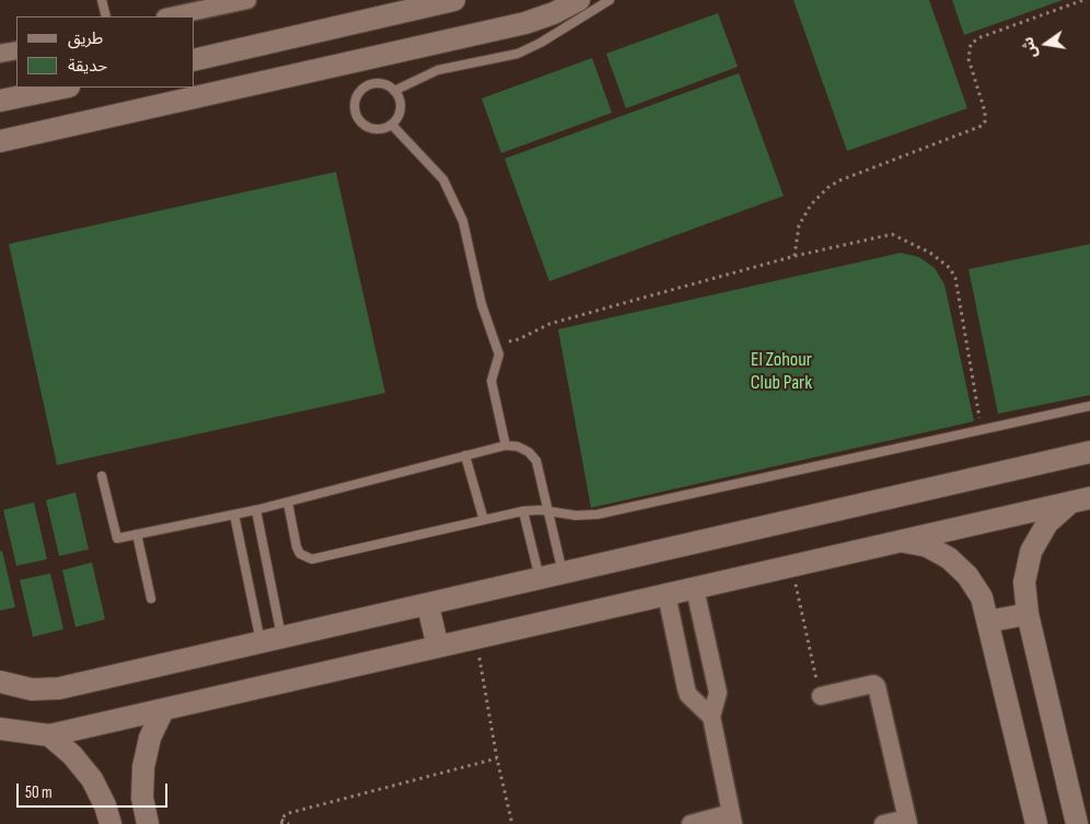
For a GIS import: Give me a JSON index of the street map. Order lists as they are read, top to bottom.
{
  "parks": ["El Zohour Club Park"],
  "legend": ["طريق", "حديقة"],
  "scale_bar": "50 m",
  "north": "left"
}
